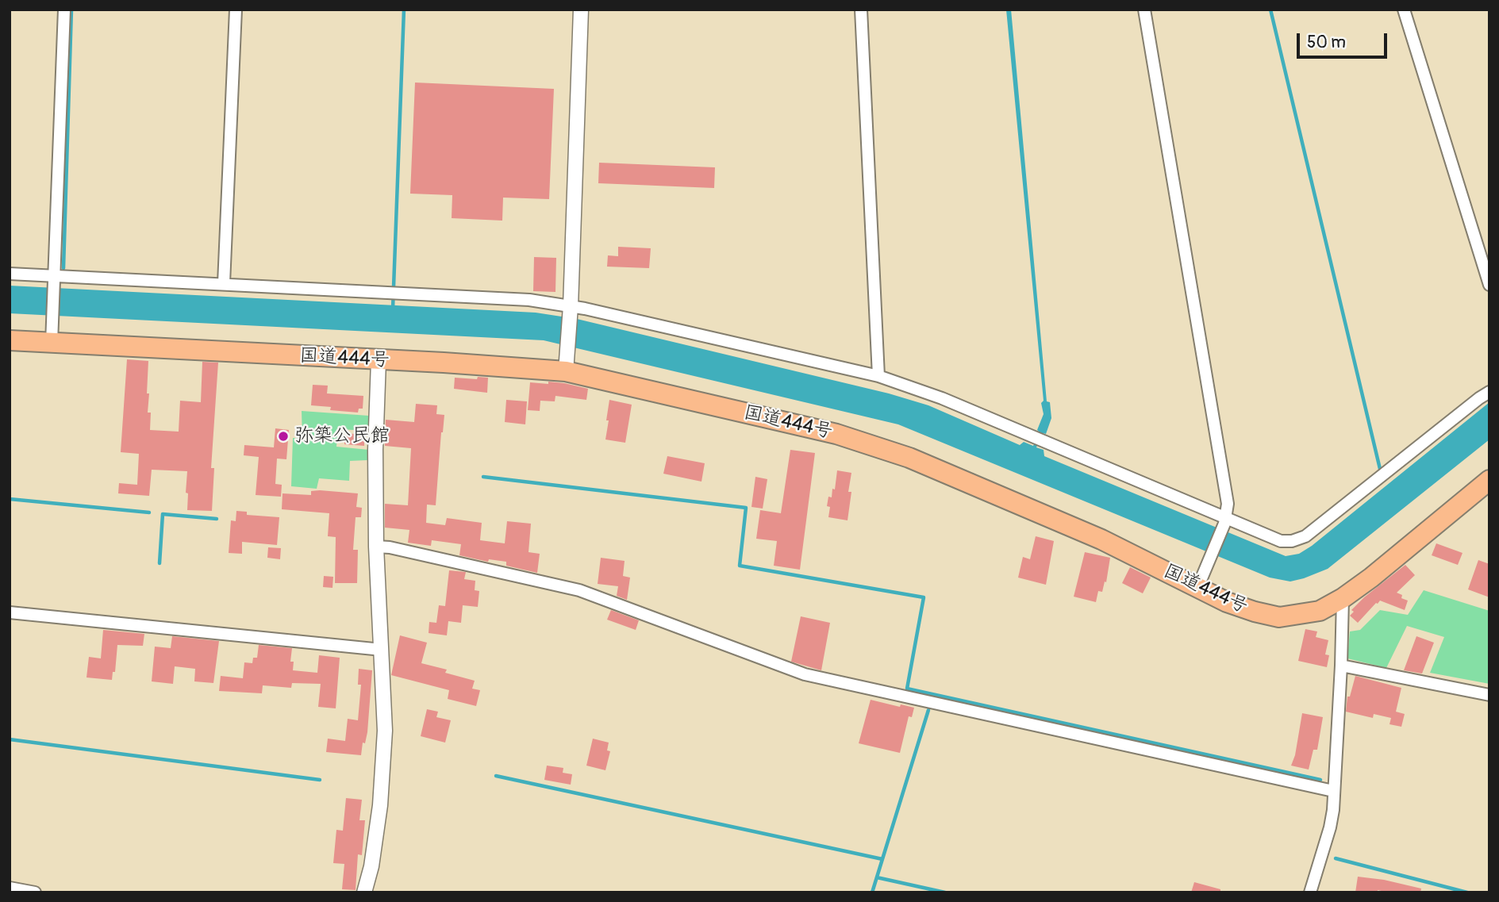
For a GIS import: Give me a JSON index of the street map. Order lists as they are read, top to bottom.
{
  "streets": {
    "highway": ["国道444号"]
  },
  "places": ["弥築公民館"],
  "scale_bar": "50 m"
}
